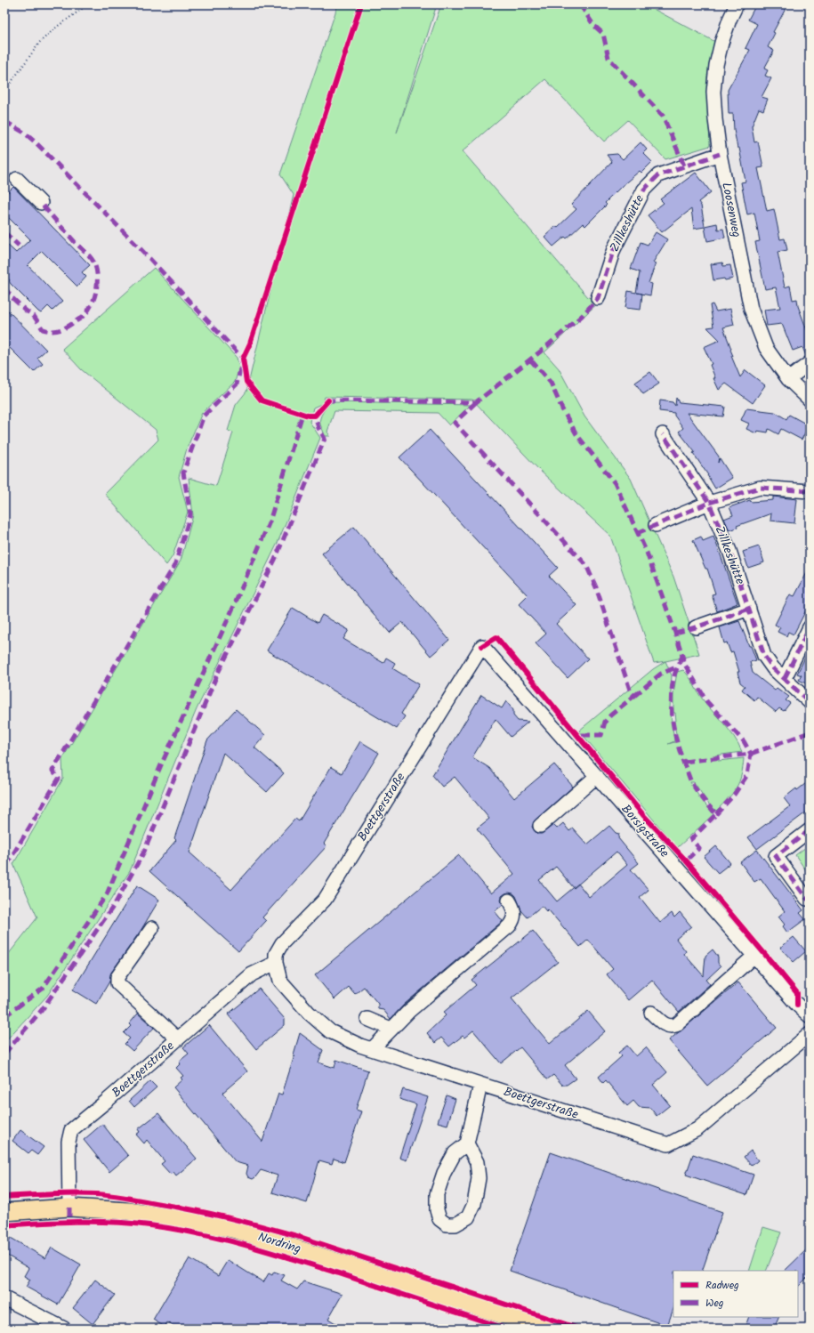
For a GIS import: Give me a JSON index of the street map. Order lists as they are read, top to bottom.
{
  "streets": {
    "main road": ["Nordring"],
    "street": [
      "Loosenweg",
      "Zillkeshütte",
      "Boettgerstraße",
      "Borsigstraße"
    ]
  },
  "crossings": [
    ["Loosenweg", "Zillkeshütte"],
    ["Boettgerstraße", "Borsigstraße"],
    ["Boettgerstraße", "Nordring"]
  ],
  "legend": ["Radweg", "Weg"]
}
